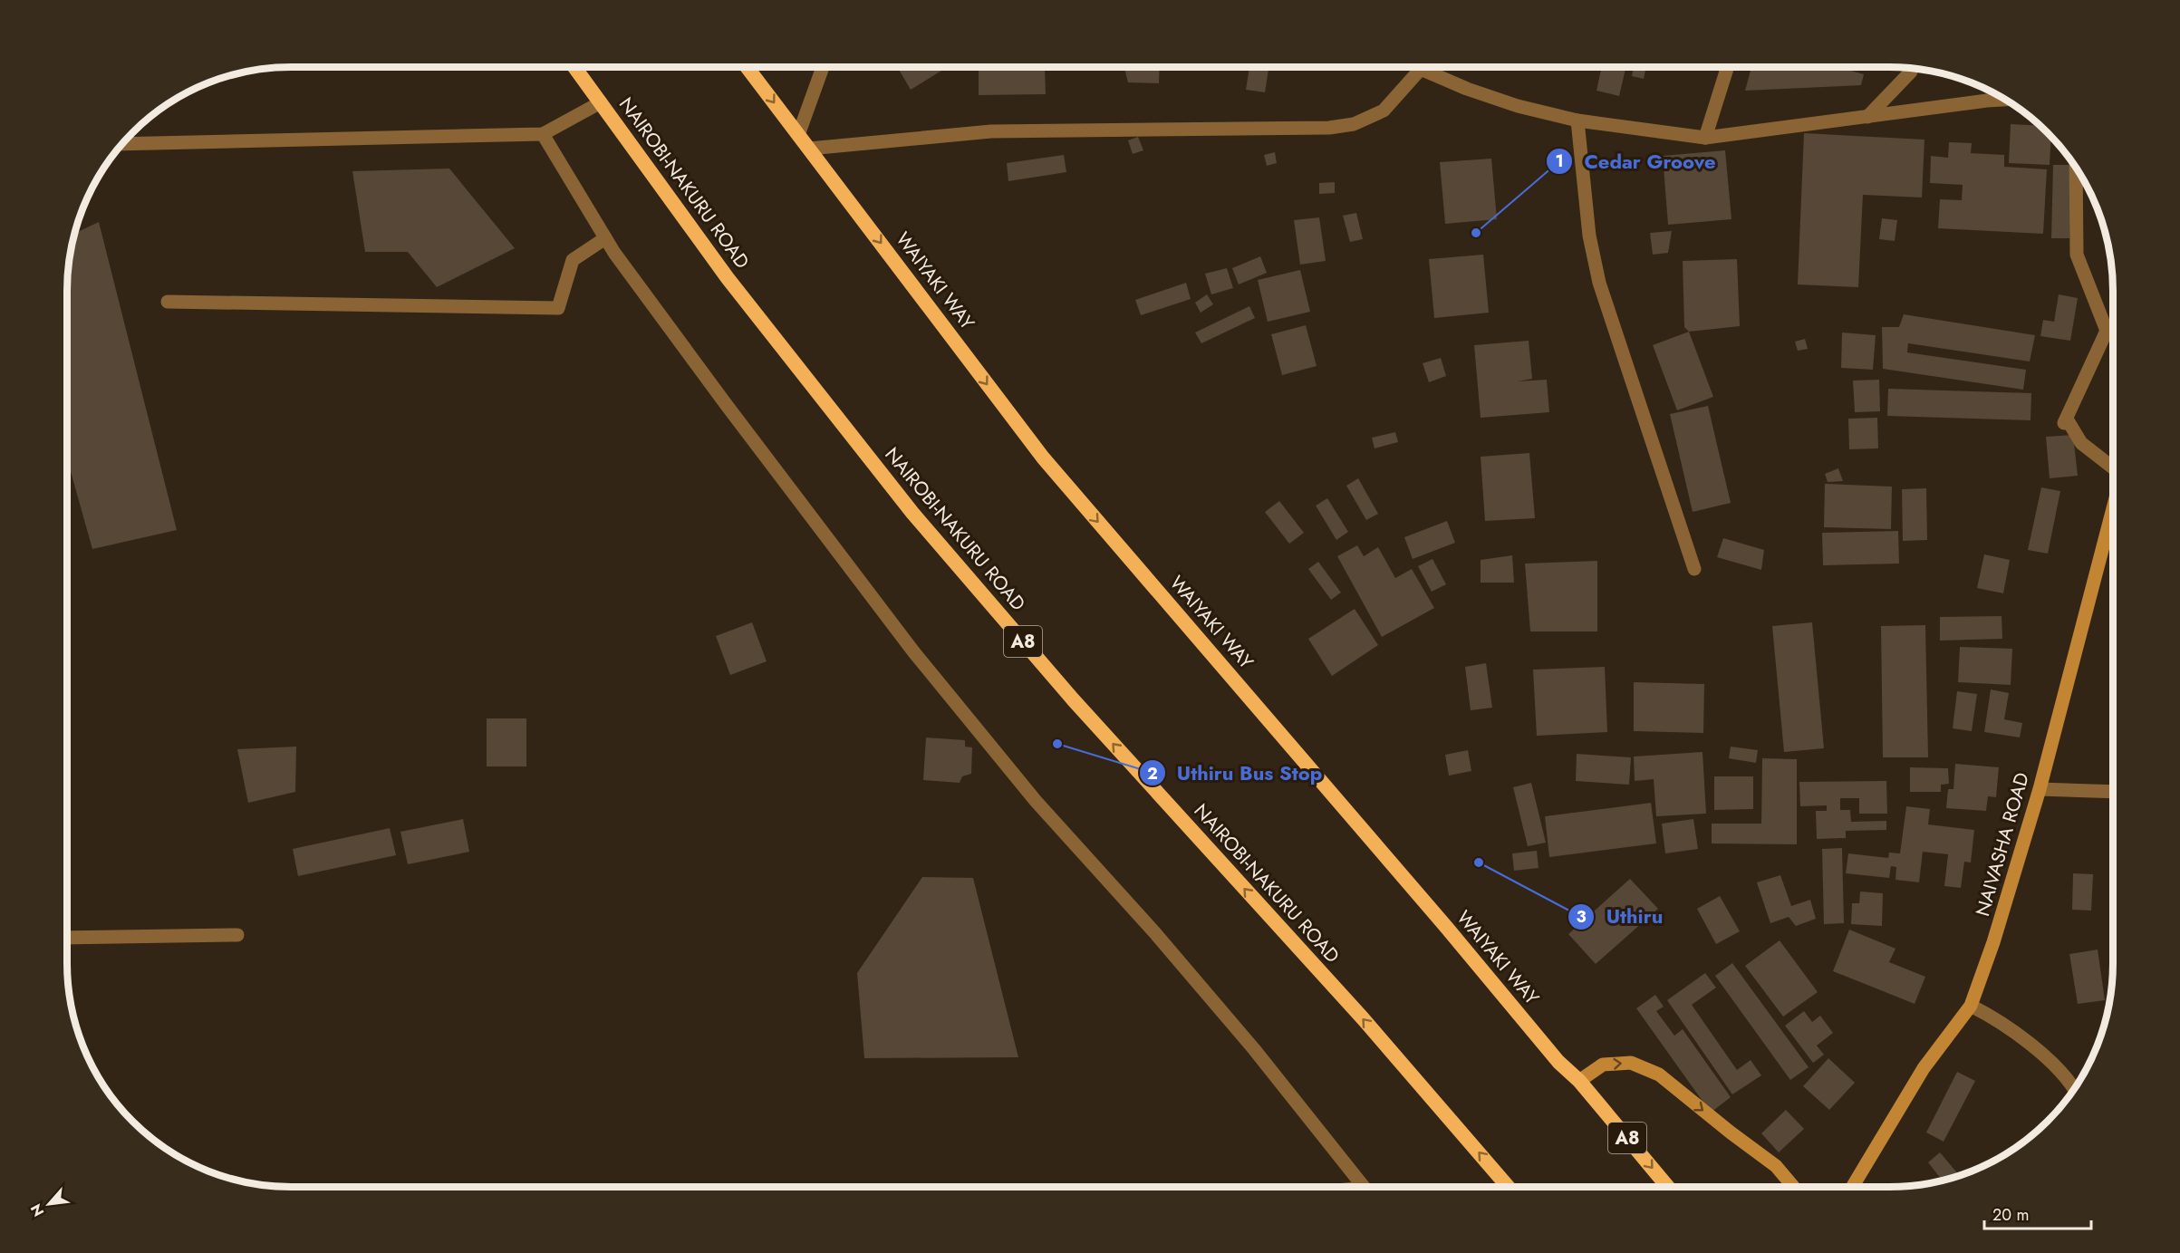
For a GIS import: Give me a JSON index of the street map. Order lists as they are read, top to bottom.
{
  "streets": {
    "highway": ["NAIROBI-NAKURU ROAD", "WAIYAKI WAY", "A8"],
    "main road": ["NAIVASHA ROAD"]
  },
  "one_way": ["NAIROBI-NAKURU ROAD", "WAIYAKI WAY"],
  "places": ["Cedar Groove", "Uthiru Bus Stop", "Uthiru"],
  "scale_bar": "20 m",
  "north": "bottom left"
}
